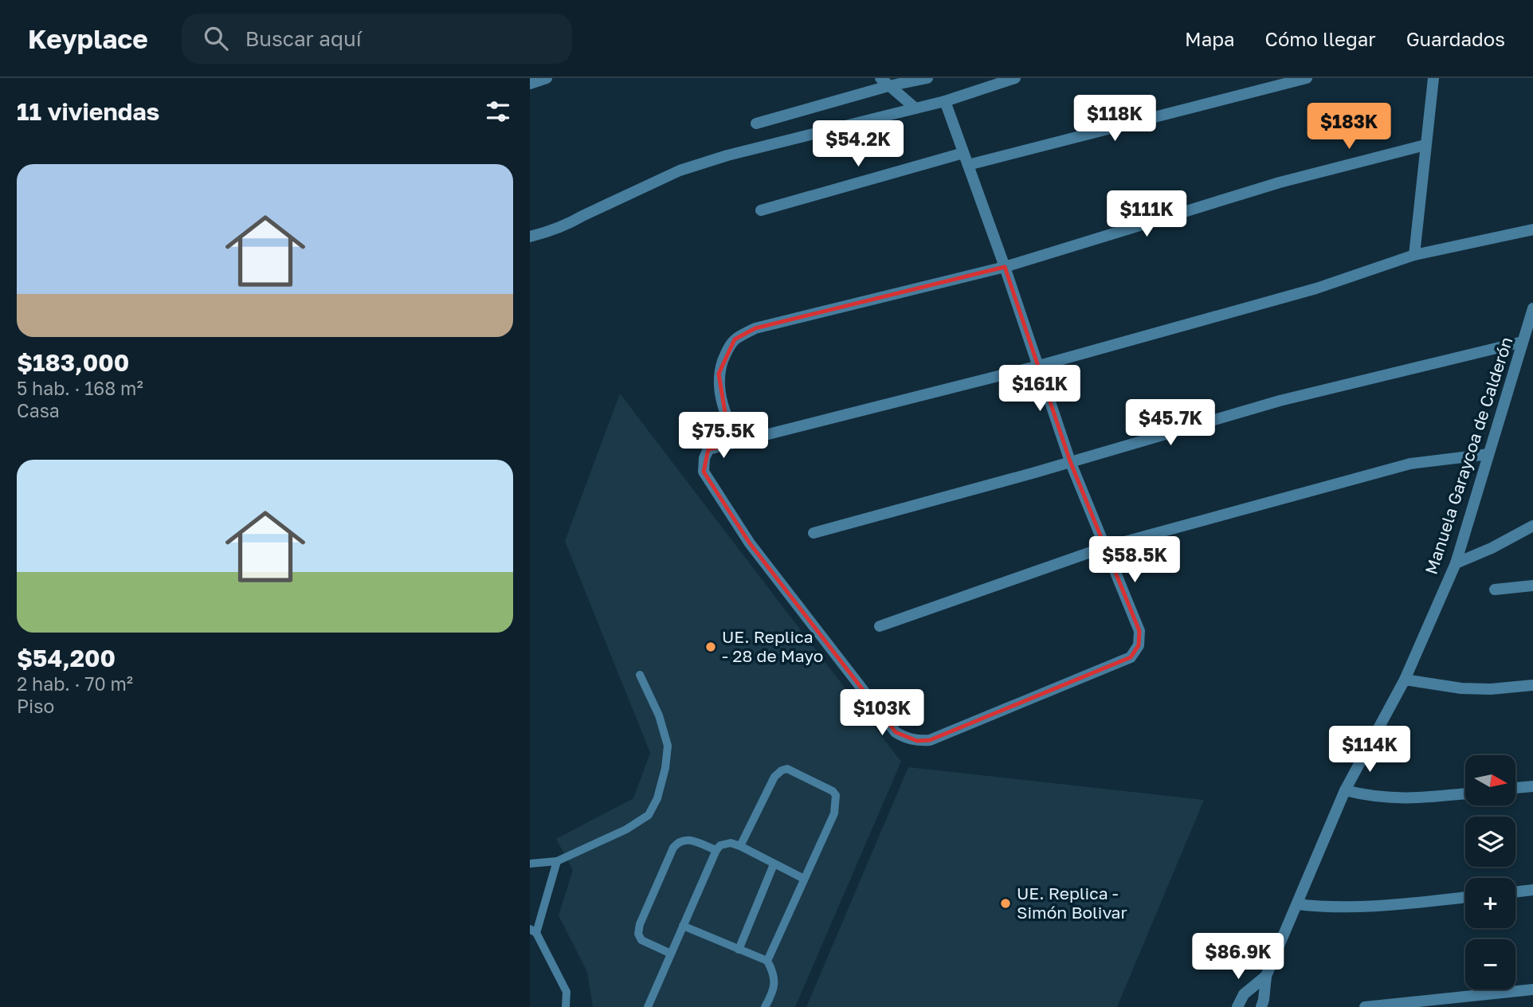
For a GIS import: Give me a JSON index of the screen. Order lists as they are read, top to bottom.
{
  "streets": {
    "street": ["Manuela Garaycoa de Calderón"]
  },
  "places": ["UE. Replica - 28 de Mayo", "UE. Replica - Simón Bolivar"],
  "north": "right",
  "page": {
    "header": "Keyplace",
    "search": "Buscar aquí",
    "nav": ["Mapa", "Cómo llegar", "Guardados"],
    "heading": "11 viviendas",
    "price": [
      "$118K",
      "$183K",
      "$54.2K",
      "$111K",
      "$161K",
      "$45.7K",
      "$75.5K",
      "$58.5K",
      "$103K",
      "$114K",
      "$86.9K"
    ],
    "list": [
      {
        "name": "$183,000",
        "note": "5 hab. · 168 m² · Casa"
      },
      {
        "name": "$54,200",
        "note": "2 hab. · 70 m² · Piso"
      }
    ],
    "map_buttons": ["+", "−"]
  }
}
